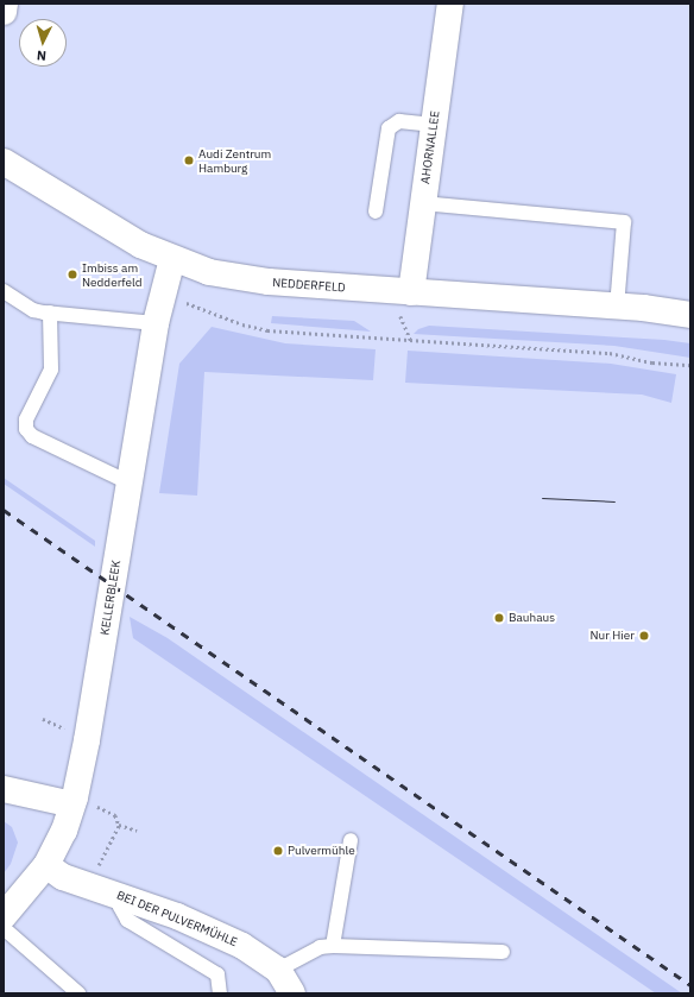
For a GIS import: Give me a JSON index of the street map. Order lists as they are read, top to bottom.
{
  "streets": {
    "street": [
      "AHORNALLEE",
      "NEDDERFELD",
      "KELLERBLEEK",
      "BEI DER PULVERMÜHLE"
    ]
  },
  "crossings": [
    ["AHORNALLEE", "NEDDERFELD"],
    ["NEDDERFELD", "KELLERBLEEK"],
    ["KELLERBLEEK", "BEI DER PULVERMÜHLE"]
  ],
  "places": [
    "Audi Zentrum Hamburg",
    "Imbiss am Nedderfeld",
    "Bauhaus",
    "Nur Hier",
    "Pulvermühle"
  ],
  "north": "bottom"
}
